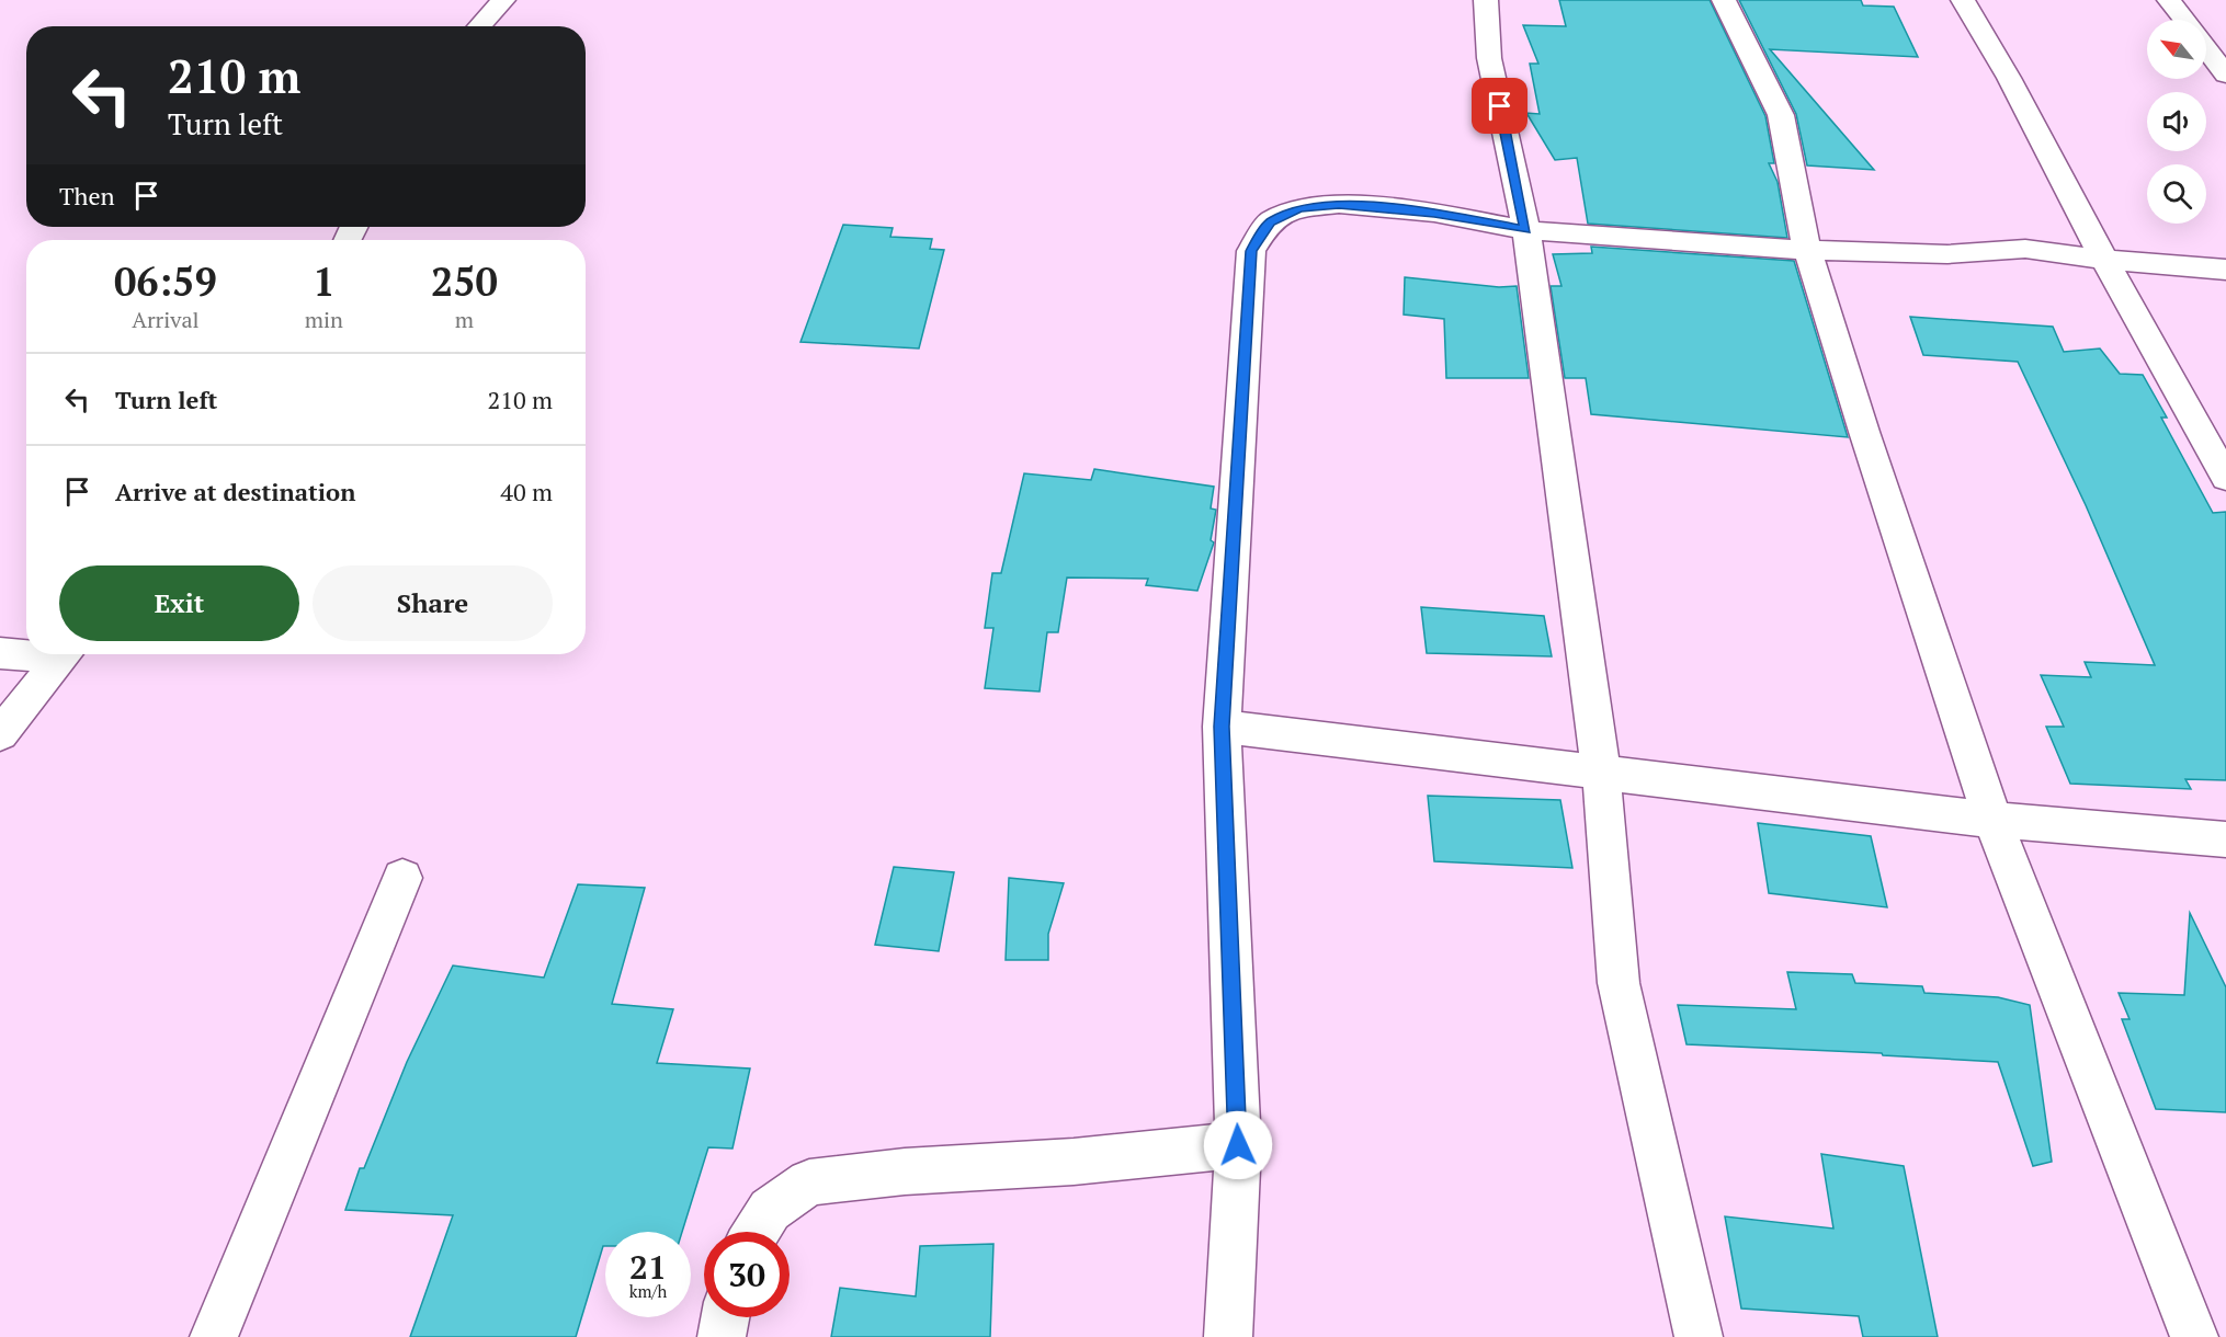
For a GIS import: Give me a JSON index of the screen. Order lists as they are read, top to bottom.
{
  "north": "top left",
  "page": {
    "turn": ["210 m", "Turn left"],
    "then": "Then",
    "eta": [
      "06:59",
      "Arrival",
      "1",
      "min",
      "250",
      "m"
    ],
    "list": [
      {
        "name": "Turn left",
        "value": "210 m"
      },
      {
        "name": "Arrive at destination",
        "value": "40 m"
      }
    ],
    "buttons": ["Exit", "Share"],
    "speed": "21 km/h",
    "limit": "30"
  }
}
